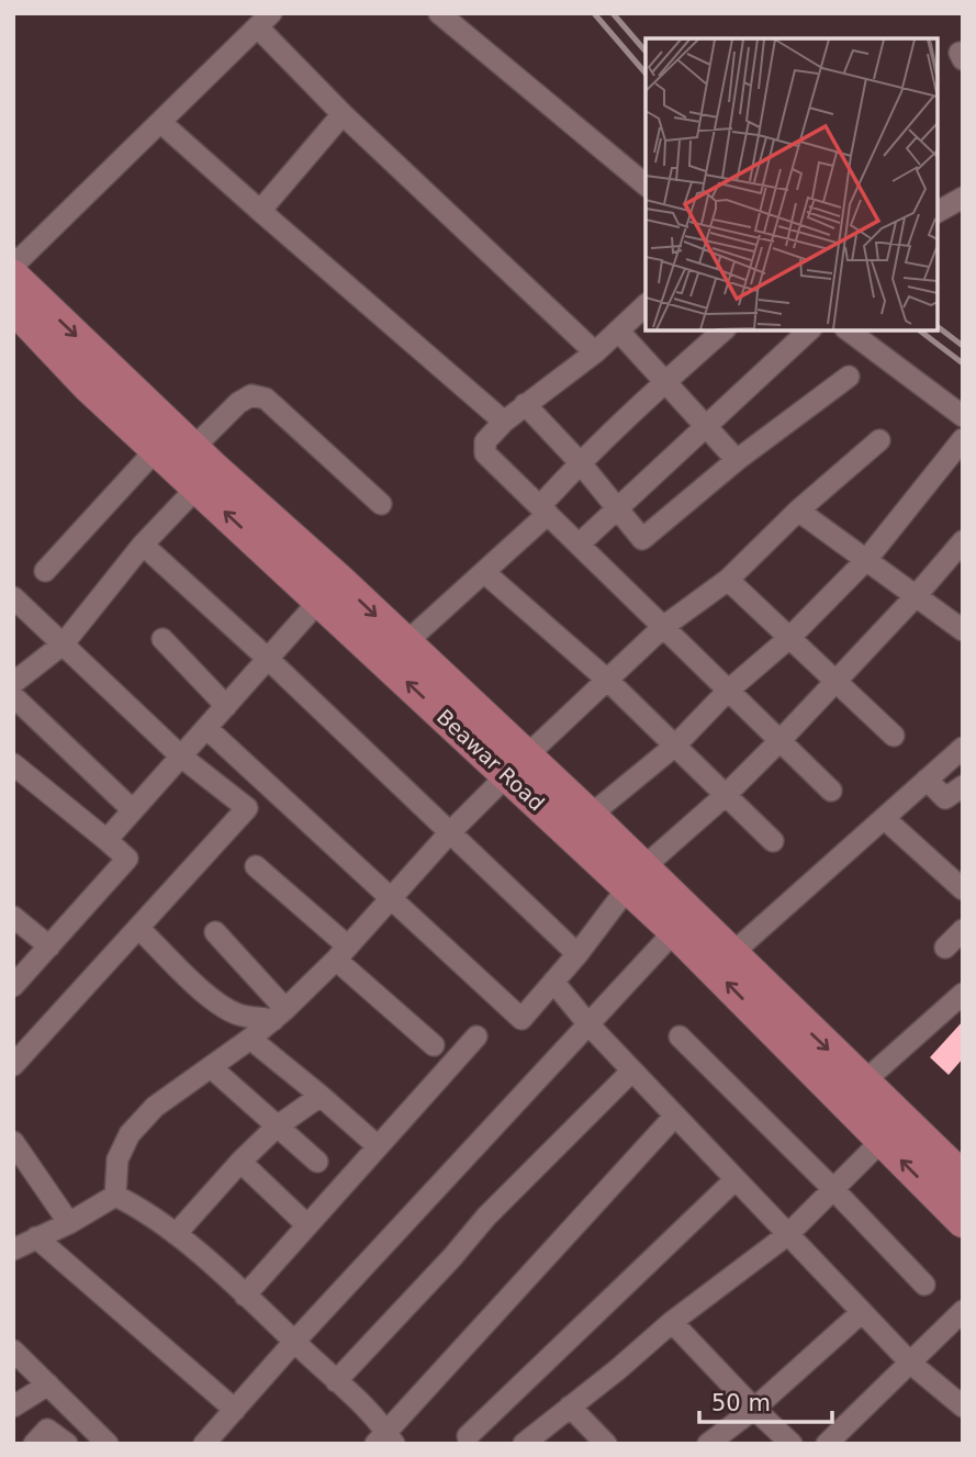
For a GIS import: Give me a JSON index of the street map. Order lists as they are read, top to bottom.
{
  "streets": {
    "main road": ["Beawar Road"]
  },
  "scale_bar": "50 m"
}
